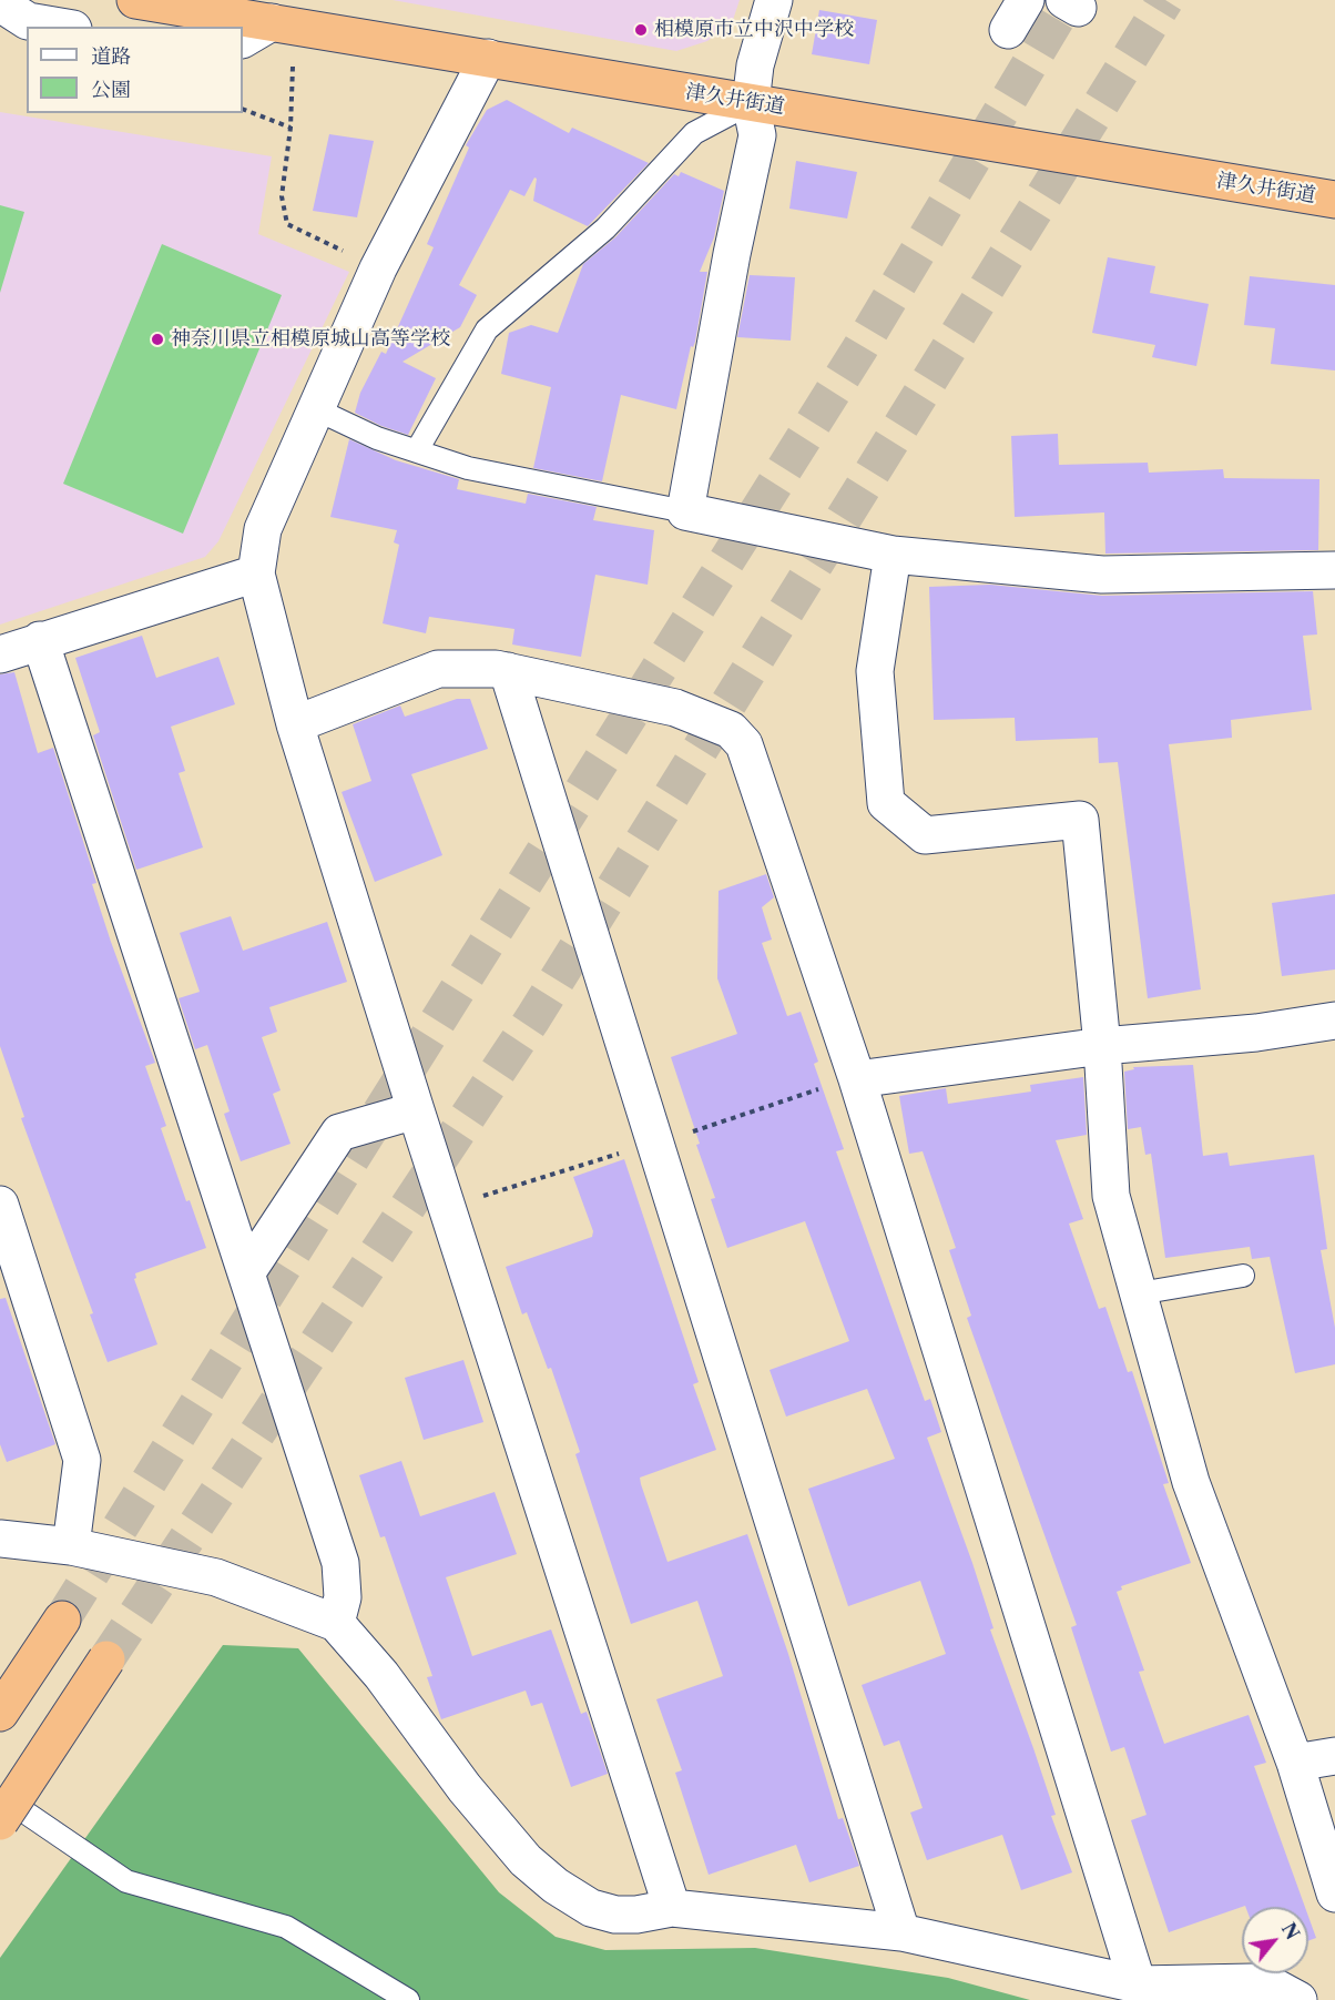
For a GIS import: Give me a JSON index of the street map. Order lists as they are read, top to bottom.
{
  "streets": {
    "highway": ["津久井街道"]
  },
  "places": ["相模原市立中沢中学校", "神奈川県立相模原城山高等学校"],
  "legend": ["道路", "公園"],
  "north": "top right"
}
